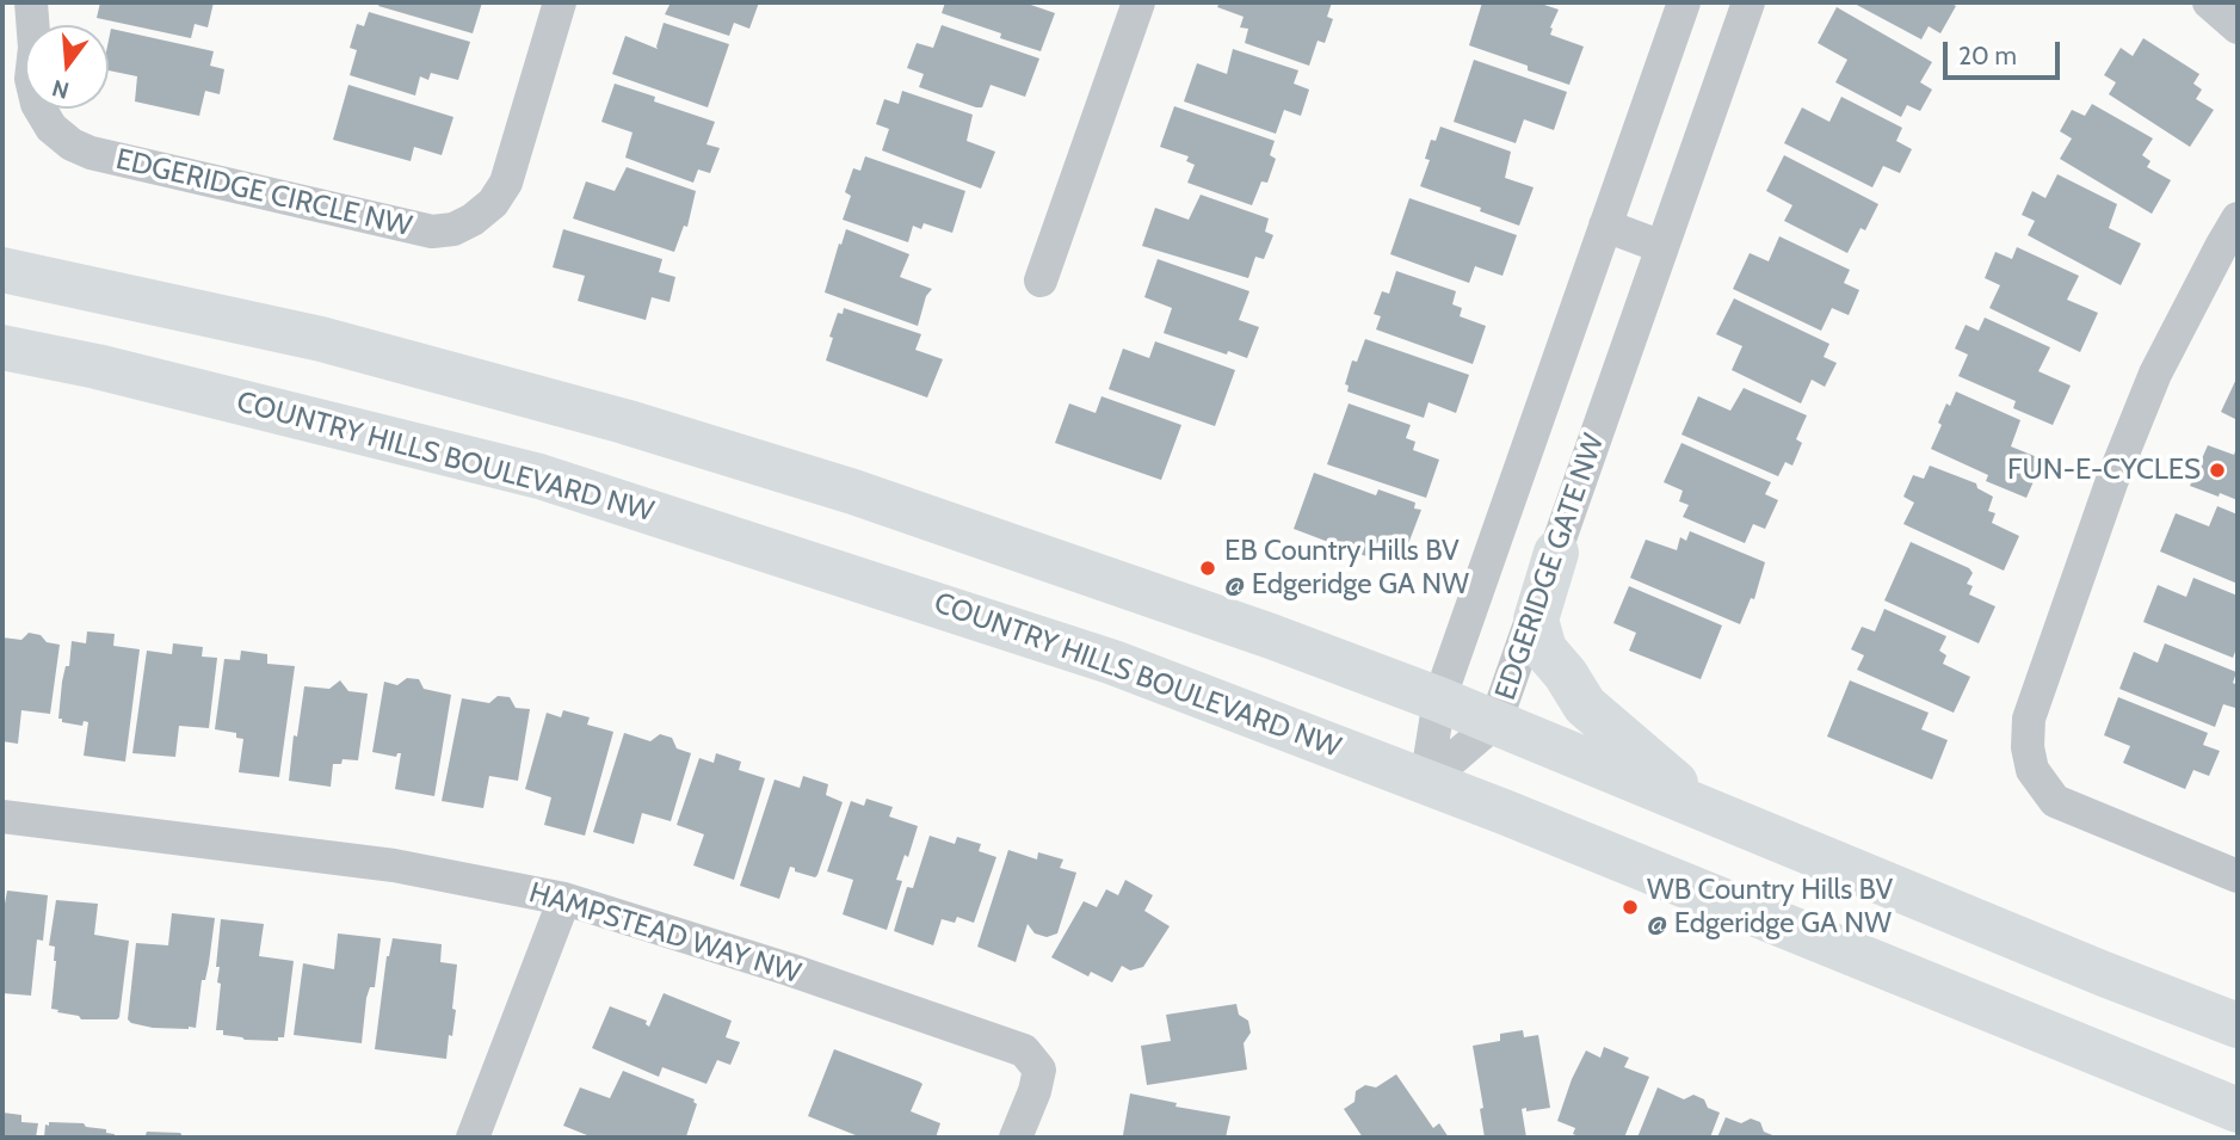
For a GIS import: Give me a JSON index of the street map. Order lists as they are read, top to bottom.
{
  "streets": {
    "main road": ["COUNTRY HILLS BOULEVARD NW"],
    "street": ["EDGERIDGE CIRCLE NW", "EDGERIDGE GATE NW", "HAMPSTEAD WAY NW"]
  },
  "crossings": [
    ["COUNTRY HILLS BOULEVARD NW", "EDGERIDGE GATE NW"]
  ],
  "places": ["FUN-E-CYCLES", "EB Country Hills BV @ Edgeridge GA NW", "WB Country Hills BV @ Edgeridge GA NW"],
  "scale_bar": "20 m",
  "north": "bottom"
}
